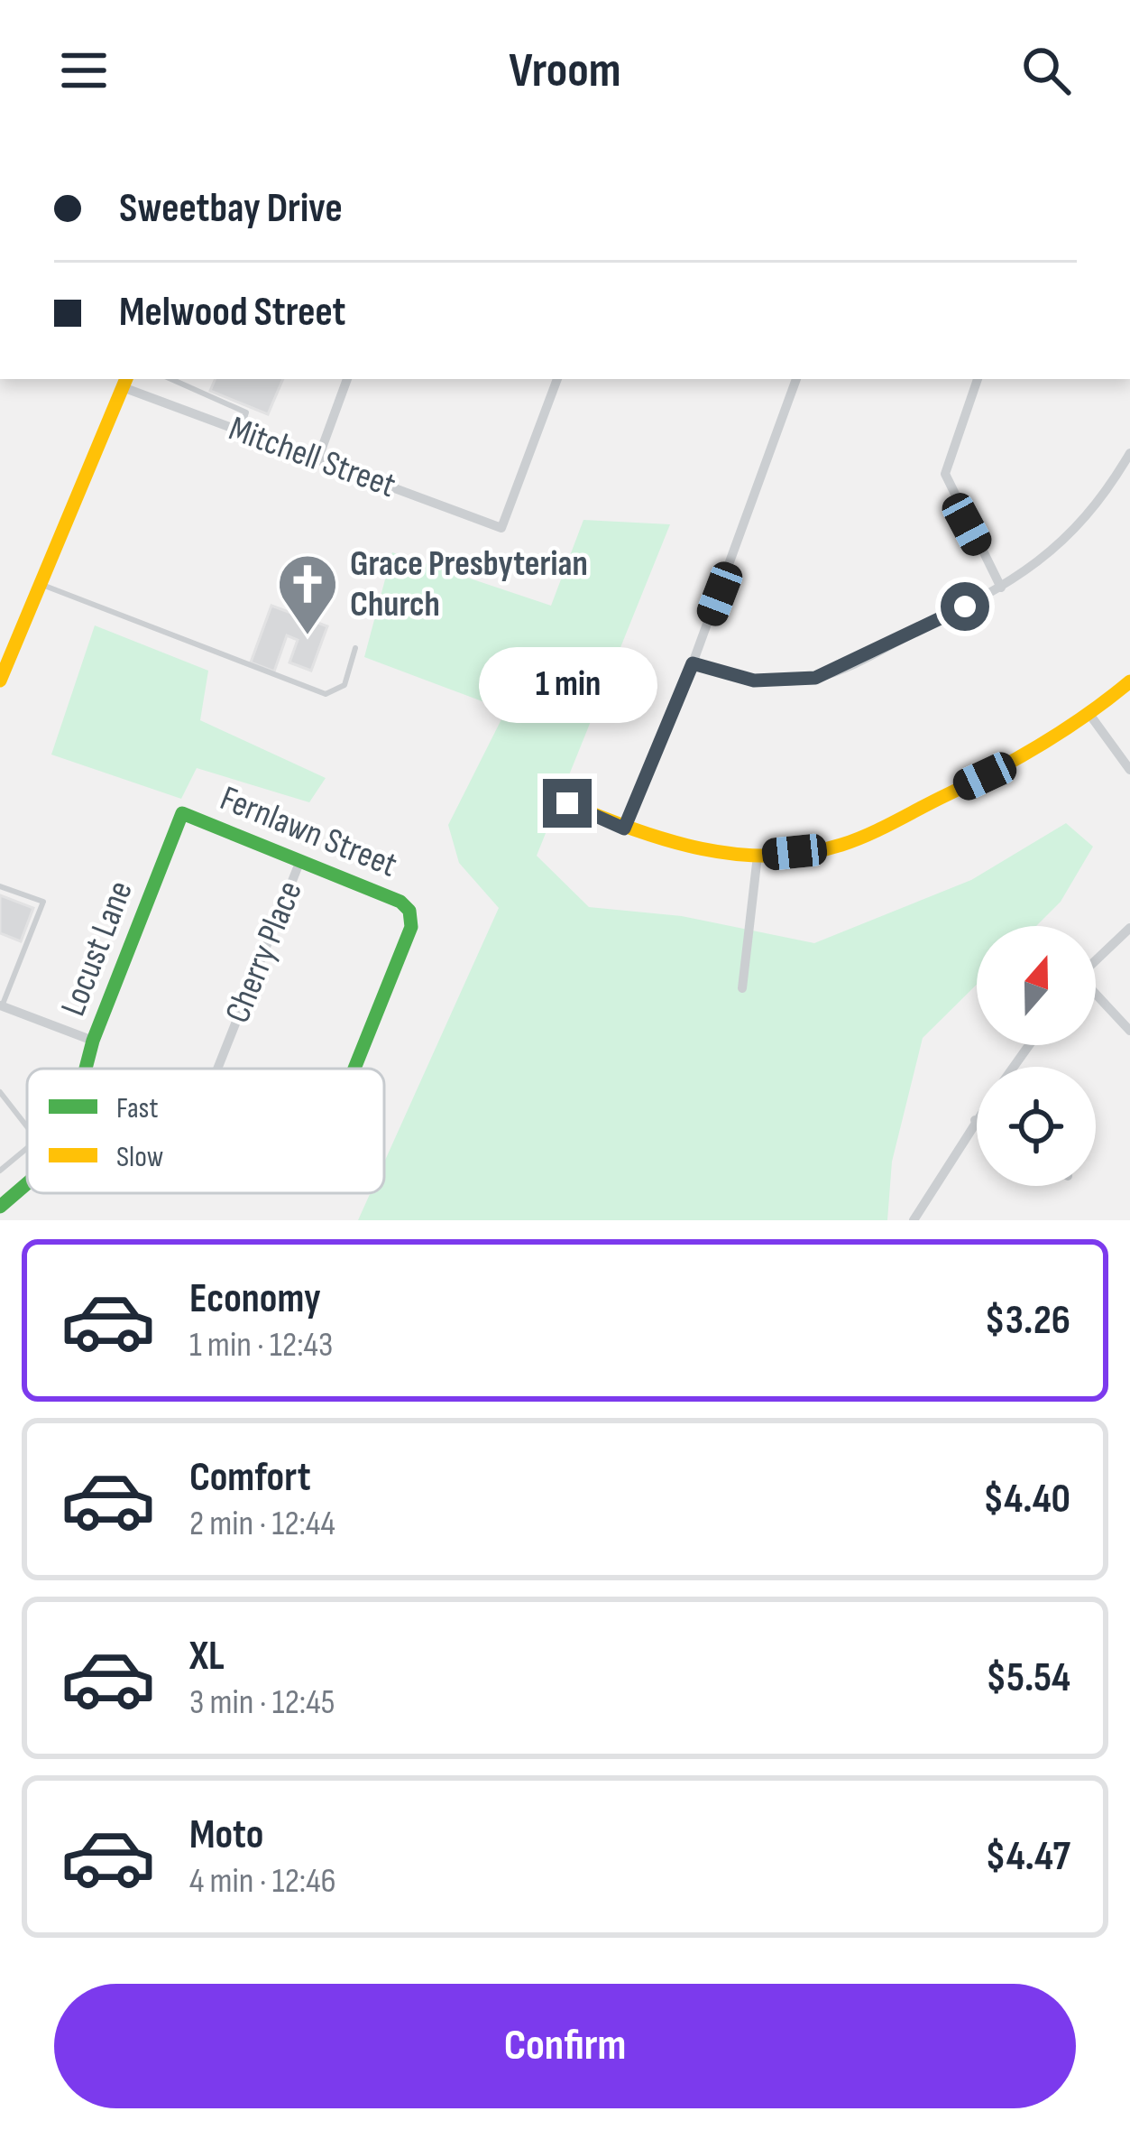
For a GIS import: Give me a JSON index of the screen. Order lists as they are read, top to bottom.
{
  "streets": {
    "street": [
      "Mitchell Street",
      "Fernlawn Street",
      "Locust Lane",
      "Cherry Place"
    ]
  },
  "crossings": [
    ["Fernlawn Street", "Locust Lane"],
    ["Fernlawn Street", "Cherry Place"]
  ],
  "places": {
    "church": ["Grace Presbyterian Church"]
  },
  "legend": ["Fast", "Slow"],
  "north": "top",
  "page": {
    "header": "Vroom",
    "banner": ["Sweetbay Drive", "Melwood Street"],
    "bubble": "1 min",
    "list": [
      {
        "name": "Economy",
        "note": "1 min · 12:43",
        "value": "$3.26"
      },
      {
        "name": "Comfort",
        "note": "2 min · 12:44",
        "value": "$4.40"
      },
      {
        "name": "XL",
        "note": "3 min · 12:45",
        "value": "$5.54"
      },
      {
        "name": "Moto",
        "note": "4 min · 12:46",
        "value": "$4.47"
      }
    ],
    "buttons": "Confirm"
  }
}
